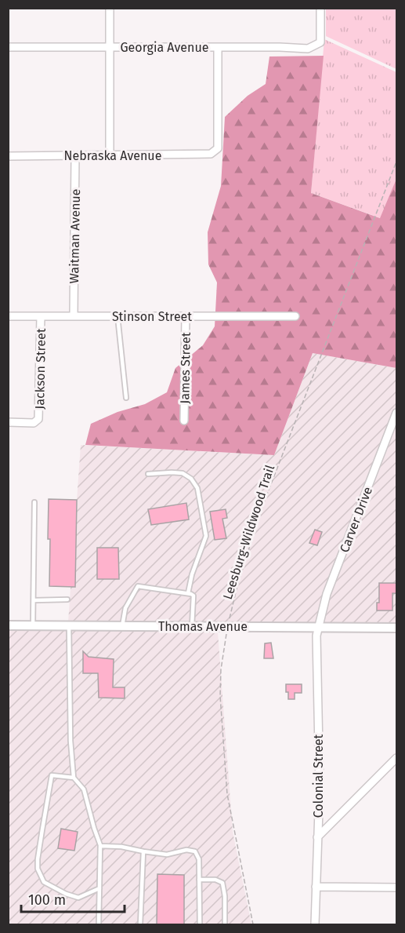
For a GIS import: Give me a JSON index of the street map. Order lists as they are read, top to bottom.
{
  "streets": {
    "street": [
      "Georgia Avenue",
      "Nebraska Avenue",
      "Waitman Avenue",
      "Stinson Street",
      "James Street",
      "Jackson Street",
      "Carver Drive",
      "Thomas Avenue",
      "Colonial Street"
    ],
    "path": ["Leesburg-Wildwood Trail"]
  },
  "crossings": [
    ["Georgia Avenue", "Nebraska Avenue"],
    ["Nebraska Avenue", "Waitman Avenue"],
    ["Waitman Avenue", "Stinson Street"],
    ["Stinson Street", "James Street"],
    ["Stinson Street", "Jackson Street"],
    ["Carver Drive", "Thomas Avenue"],
    ["Carver Drive", "Colonial Street"],
    ["Leesburg-Wildwood Trail", "Thomas Avenue"],
    ["Thomas Avenue", "Colonial Street"]
  ],
  "scale_bar": "100 m"
}
